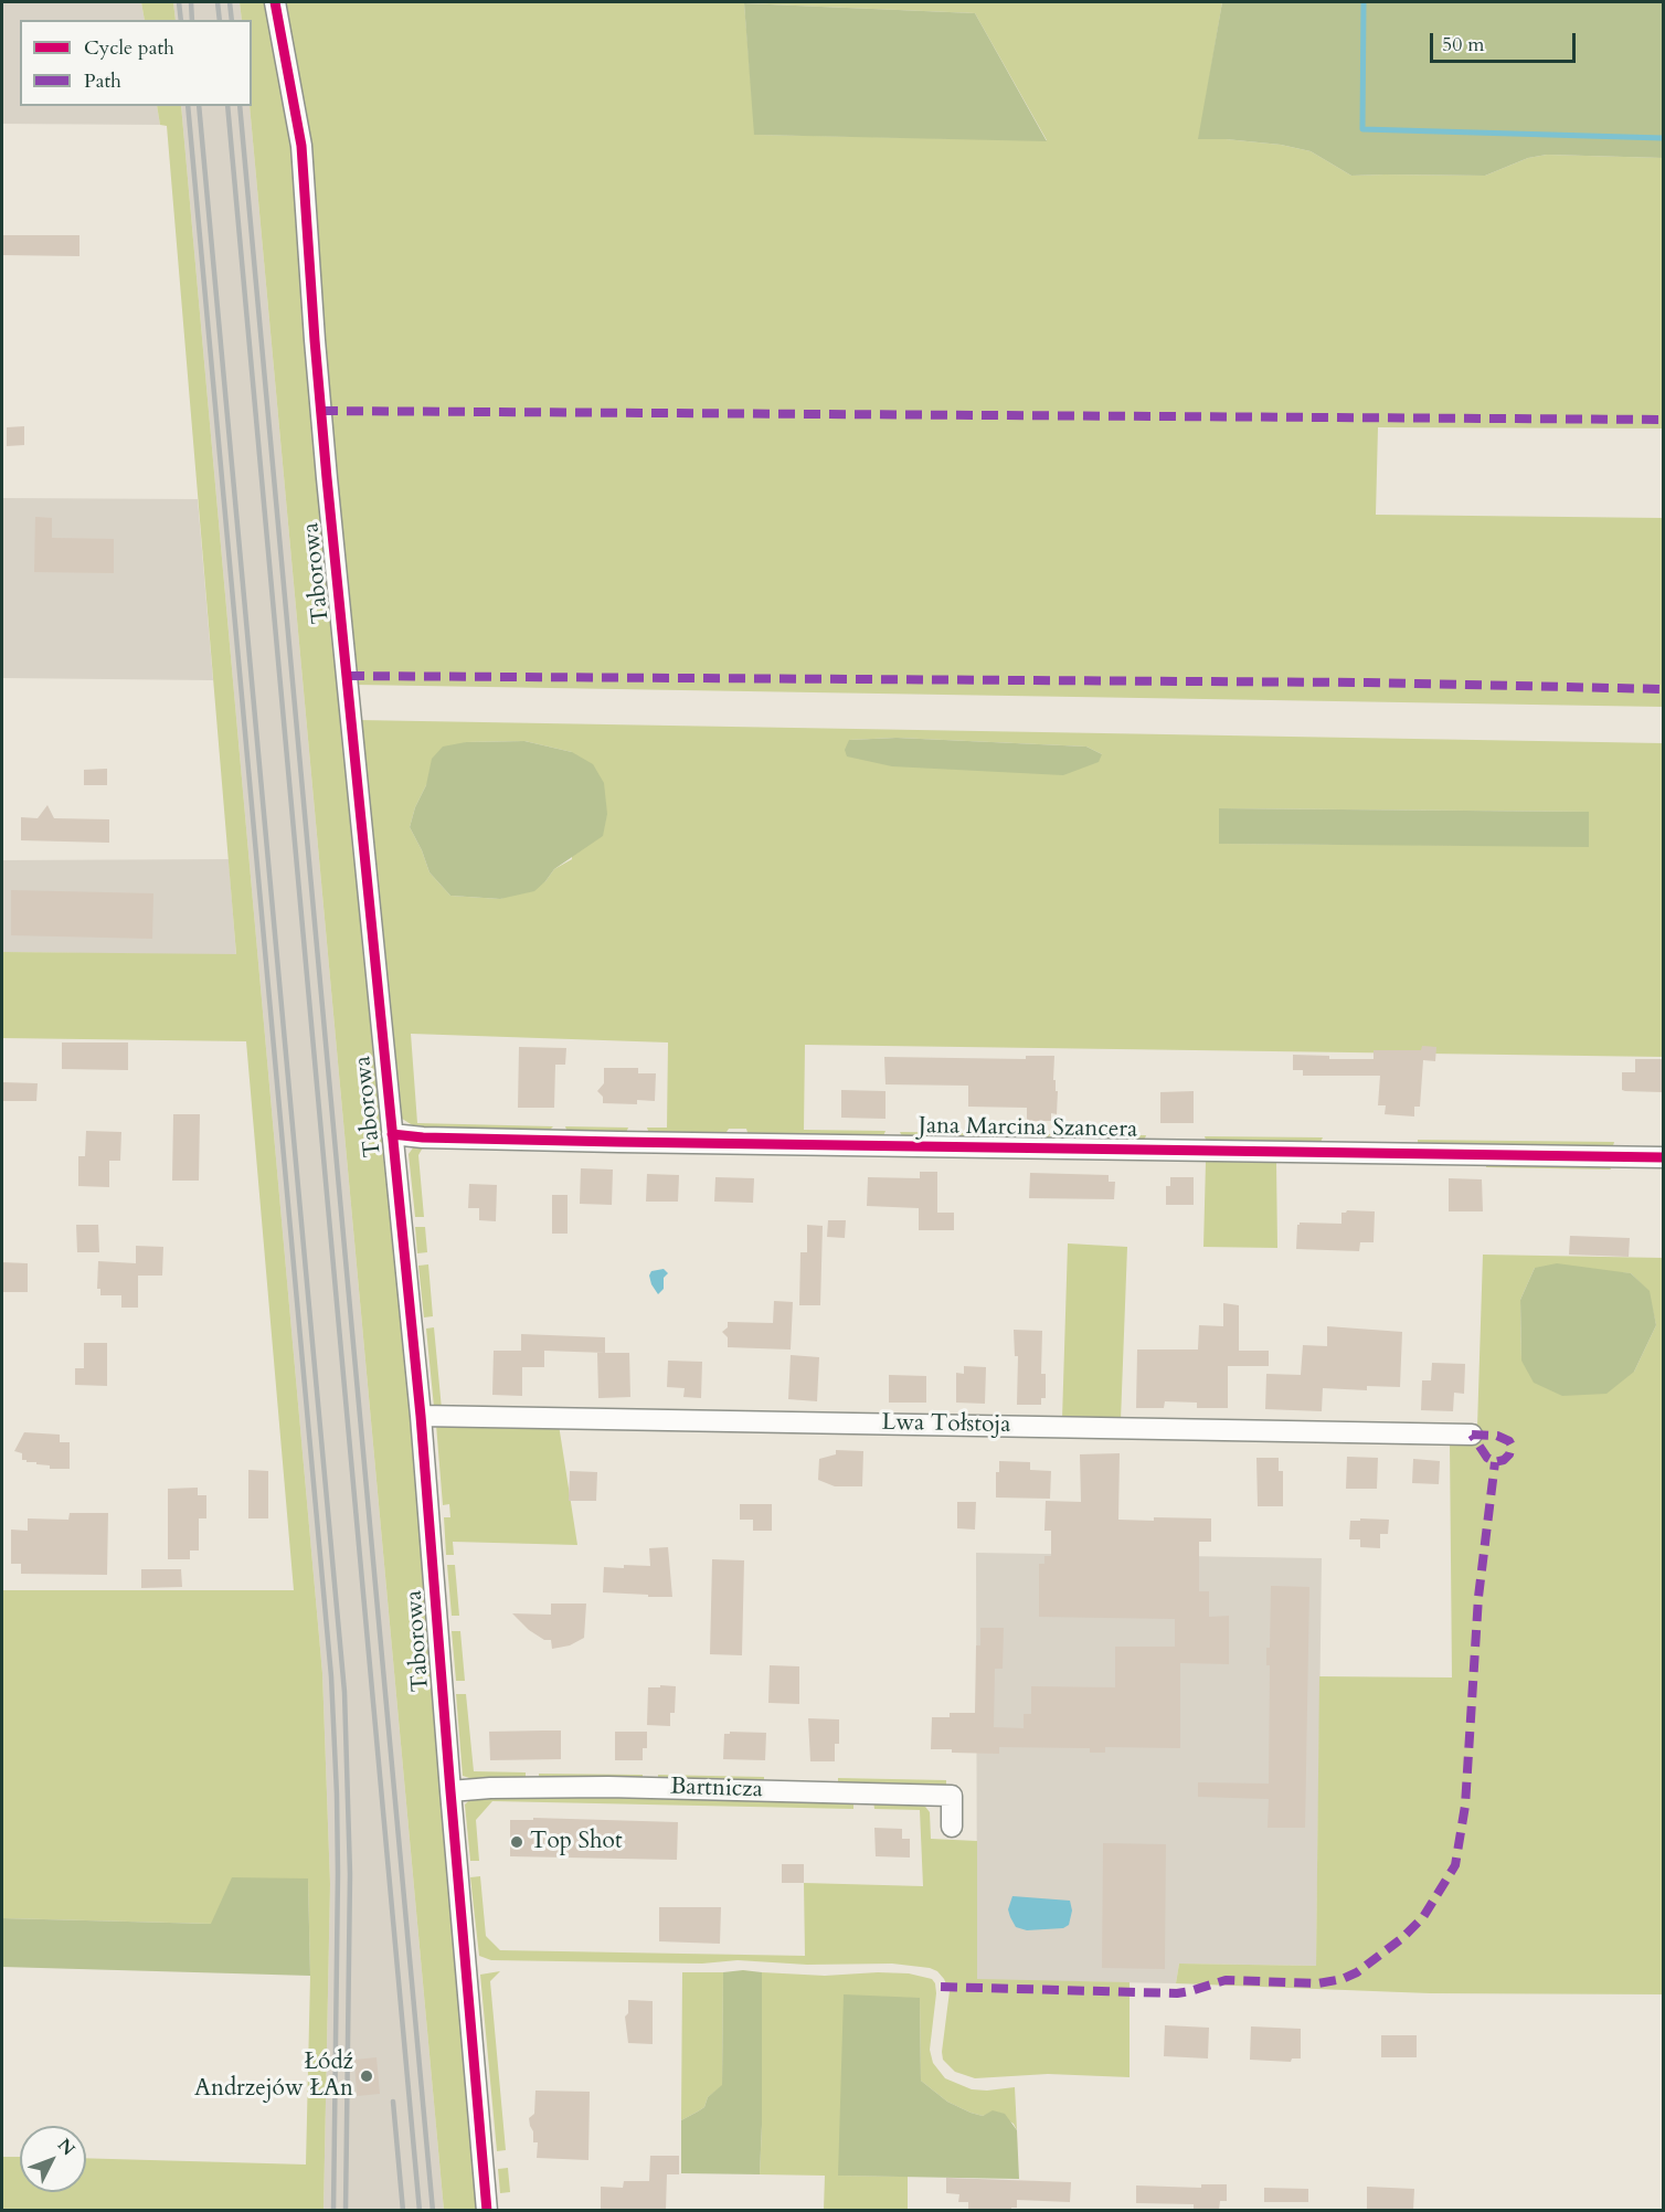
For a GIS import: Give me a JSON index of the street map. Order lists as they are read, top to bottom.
{
  "streets": {
    "street": [
      "Taborowa",
      "Jana Marcina Szancera",
      "Lwa Tołstoja",
      "Bartnicza"
    ]
  },
  "crossings": [
    ["Taborowa", "Jana Marcina Szancera"],
    ["Taborowa", "Lwa Tołstoja"],
    ["Taborowa", "Bartnicza"]
  ],
  "places": ["Top Shot", "Łódź Andrzejów ŁAn"],
  "legend": ["Cycle path", "Path"],
  "scale_bar": "50 m",
  "north": "top right"
}
